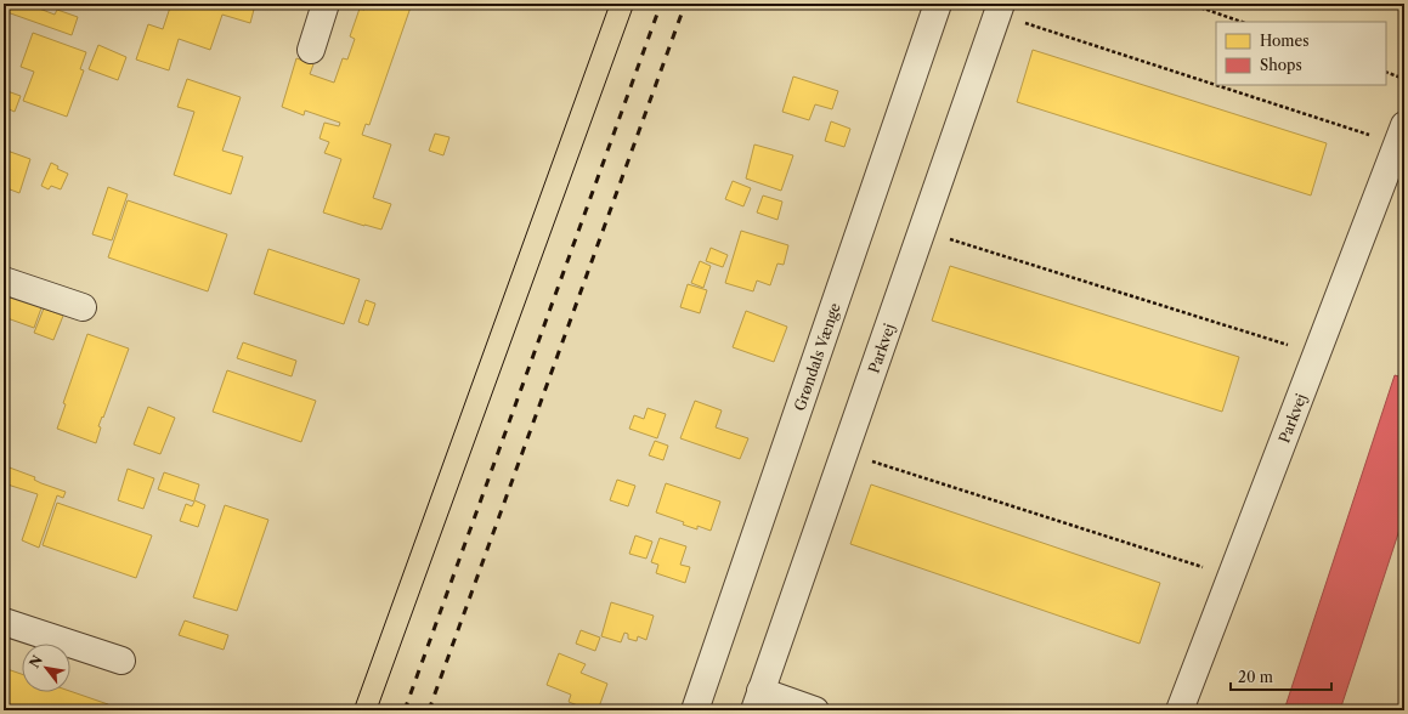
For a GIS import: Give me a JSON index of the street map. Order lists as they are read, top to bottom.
{
  "streets": {
    "street": ["Parkvej", "Grøndals Vænge"]
  },
  "legend": ["Homes", "Shops"],
  "scale_bar": "20 m",
  "north": "top left"
}
